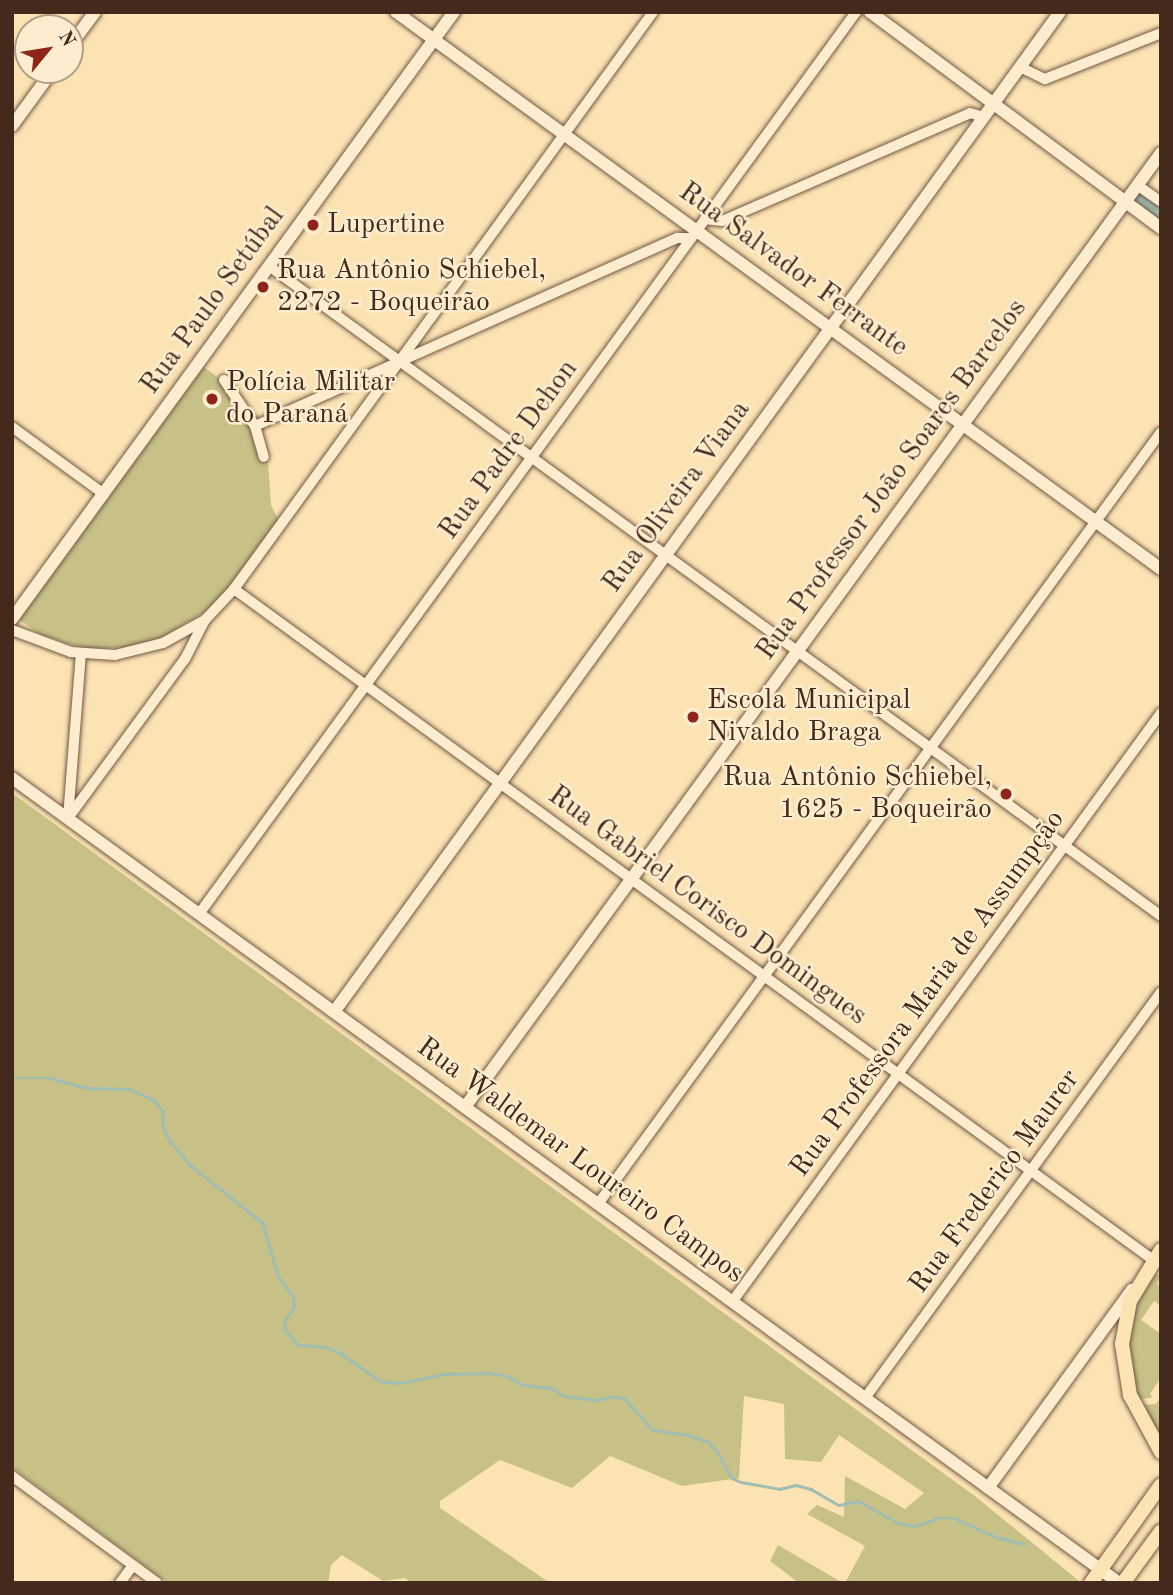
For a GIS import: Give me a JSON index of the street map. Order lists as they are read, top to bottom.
{
  "streets": {
    "main road": [
      "Rua Salvador Ferrante",
      "Rua Paulo Setúbal",
      "Rua Professor João Soares Barcelos",
      "Rua Oliveira Viana",
      "Rua Waldemar Loureiro Campos"
    ],
    "street": [
      "Rua Padre Dehon",
      "Rua Gabriel Corisco Domingues",
      "Rua Professora Maria de Assumpção",
      "Rua Frederico Maurer"
    ]
  },
  "crossings": [
    ["Rua Salvador Ferrante", "Rua Paulo Setúbal"],
    ["Rua Salvador Ferrante", "Rua Padre Dehon"],
    ["Rua Salvador Ferrante", "Rua Professor João Soares Barcelos"],
    ["Rua Salvador Ferrante", "Rua Oliveira Viana"],
    ["Rua Padre Dehon", "Rua Gabriel Corisco Domingues"],
    ["Rua Padre Dehon", "Rua Waldemar Loureiro Campos"],
    ["Rua Professor João Soares Barcelos", "Rua Gabriel Corisco Domingues"],
    ["Rua Professor João Soares Barcelos", "Rua Waldemar Loureiro Campos"],
    ["Rua Oliveira Viana", "Rua Gabriel Corisco Domingues"],
    ["Rua Oliveira Viana", "Rua Waldemar Loureiro Campos"],
    ["Rua Gabriel Corisco Domingues", "Rua Professora Maria de Assumpção"],
    ["Rua Gabriel Corisco Domingues", "Rua Frederico Maurer"],
    ["Rua Professora Maria de Assumpção", "Rua Waldemar Loureiro Campos"],
    ["Rua Waldemar Loureiro Campos", "Rua Frederico Maurer"]
  ],
  "places": [
    "Lupertine",
    "Rua Antônio Schiebel, 2272 - Boqueirão",
    "Polícia Militar do Paraná",
    "Escola Municipal Nivaldo Braga",
    "Rua Antônio Schiebel, 1625 - Boqueirão"
  ],
  "north": "top right"
}
